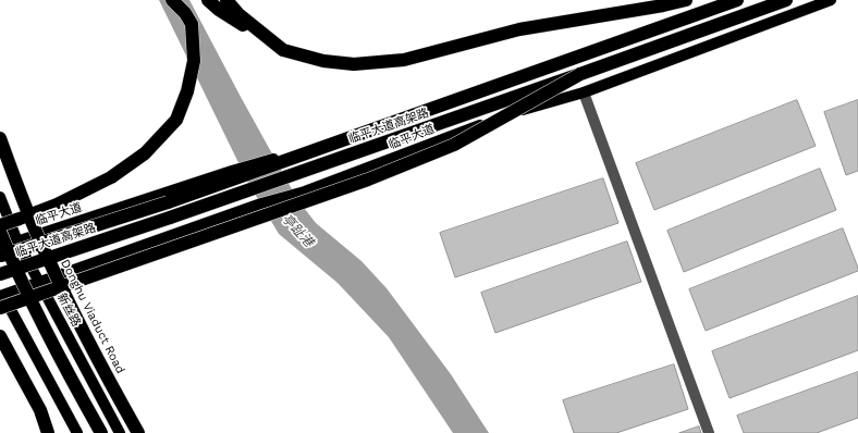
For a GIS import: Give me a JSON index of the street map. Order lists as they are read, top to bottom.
{
  "streets": {
    "highway": ["临平大道高架路", "Donghu Viaduct Road"],
    "main road": ["临平大道", "新丝路"]
  },
  "crossings": [
    ["临平大道", "新丝路"]
  ],
  "water": ["亭趾港"]
}
